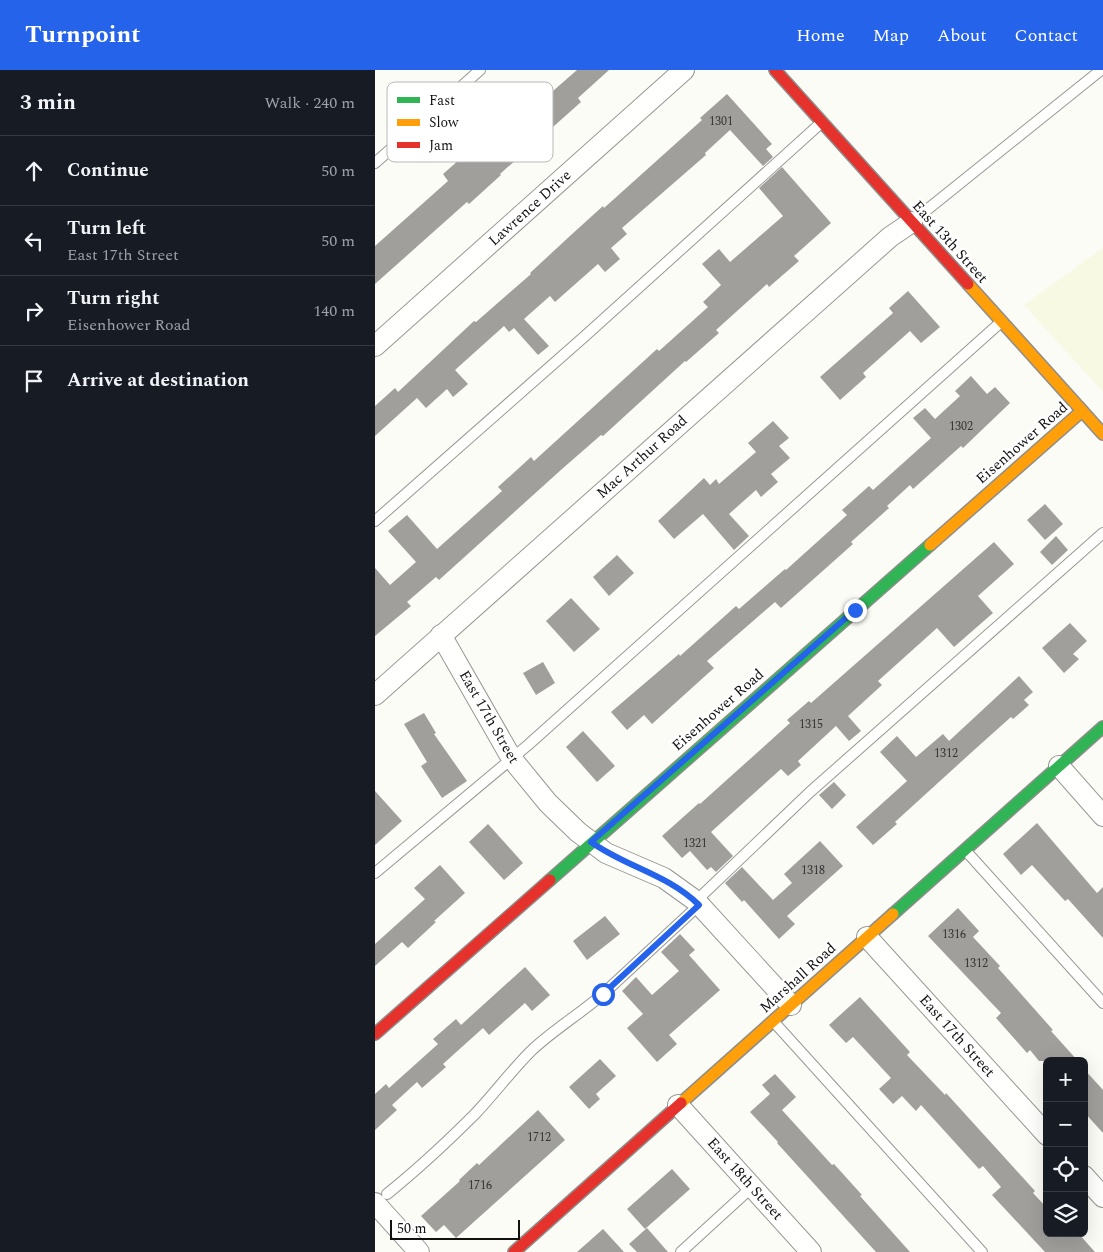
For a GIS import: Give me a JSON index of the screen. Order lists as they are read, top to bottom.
{
  "streets": {
    "street": [
      "Lawrence Drive",
      "East 13th Street",
      "Eisenhower Road",
      "Mac Arthur Road",
      "East 17th Street",
      "Marshall Road",
      "East 18th Street"
    ]
  },
  "crossings": [
    ["East 13th Street", "Eisenhower Road"],
    ["East 13th Street", "Mac Arthur Road"],
    ["Eisenhower Road", "East 17th Street"],
    ["Mac Arthur Road", "East 17th Street"],
    ["East 17th Street", "Marshall Road"],
    ["Marshall Road", "East 18th Street"]
  ],
  "house_numbers": [
    "1301",
    "1302",
    "1315",
    "1312",
    "1321",
    "1318",
    "1316",
    "1312",
    "1712",
    "1716"
  ],
  "legend": ["Fast", "Slow", "Jam"],
  "scale_bar": "50 m",
  "page": {
    "header": "Turnpoint",
    "nav": [
      "Home",
      "Map",
      "About",
      "Contact"
    ],
    "heading": ["3 min", "Walk · 240 m"],
    "list": [
      ["Continue", "50 m"],
      ["Turn left", "East 17th Street", "50 m"],
      ["Turn right", "Eisenhower Road", "140 m"],
      "Arrive at destination"
    ],
    "map_buttons": ["+", "−"],
    "scale": "50 m"
  }
}
